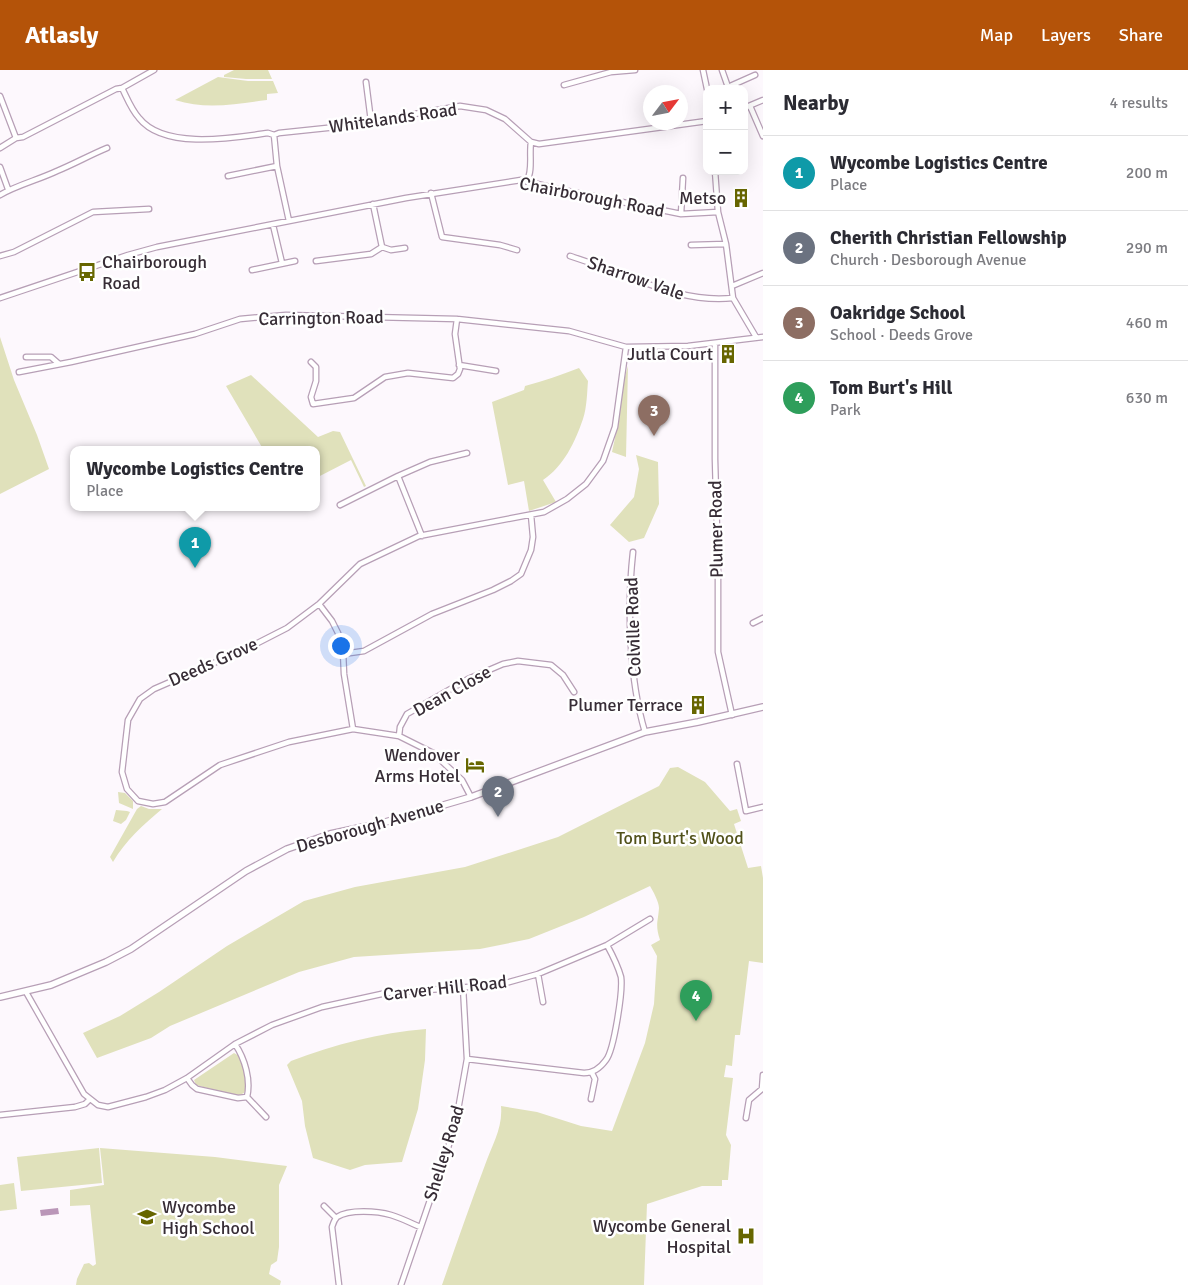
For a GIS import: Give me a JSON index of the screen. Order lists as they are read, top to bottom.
{
  "streets": {
    "street": [
      "Whitelands Road",
      "Chairborough Road",
      "Sharrow Vale",
      "Carrington Road",
      "Plumer Road",
      "Colville Road",
      "Deeds Grove",
      "Dean Close",
      "Desborough Avenue",
      "Carver Hill Road",
      "Shelley Road"
    ]
  },
  "crossings": [
    ["Carrington Road", "Plumer Road"],
    ["Carrington Road", "Deeds Grove"],
    ["Plumer Road", "Desborough Avenue"],
    ["Colville Road", "Desborough Avenue"],
    ["Deeds Grove", "Dean Close"],
    ["Deeds Grove", "Desborough Avenue"],
    ["Carver Hill Road", "Shelley Road"]
  ],
  "parks": ["Tom Burt's Wood"],
  "places": {
    "building": ["Metso", "Jutla Court", "Plumer Terrace"],
    "bus stop": ["Chairborough Road"],
    "hotel": ["Wendover Arms Hotel"],
    "school or university": ["Wycombe High School"],
    "hospital": ["Wycombe General Hospital"]
  },
  "north": "top right",
  "page": {
    "header": "Atlasly",
    "nav": ["Map", "Layers", "Share"],
    "heading": ["Nearby", "4 results"],
    "map_buttons": ["+", "−"],
    "list": [
      {
        "mark": "1",
        "name": "Wycombe Logistics Centre",
        "note": "Place",
        "value": "200 m"
      },
      {
        "mark": "2",
        "name": "Cherith Christian Fellowship",
        "note": "Church · Desborough Avenue",
        "value": "290 m"
      },
      {
        "mark": "3",
        "name": "Oakridge School",
        "note": "School · Deeds Grove",
        "value": "460 m"
      },
      {
        "mark": "4",
        "name": "Tom Burt's Hill",
        "note": "Park",
        "value": "630 m"
      }
    ],
    "pins": [
      "3",
      "1",
      "2",
      "4"
    ],
    "popup": ["Wycombe Logistics Centre", "Place"]
  }
}
